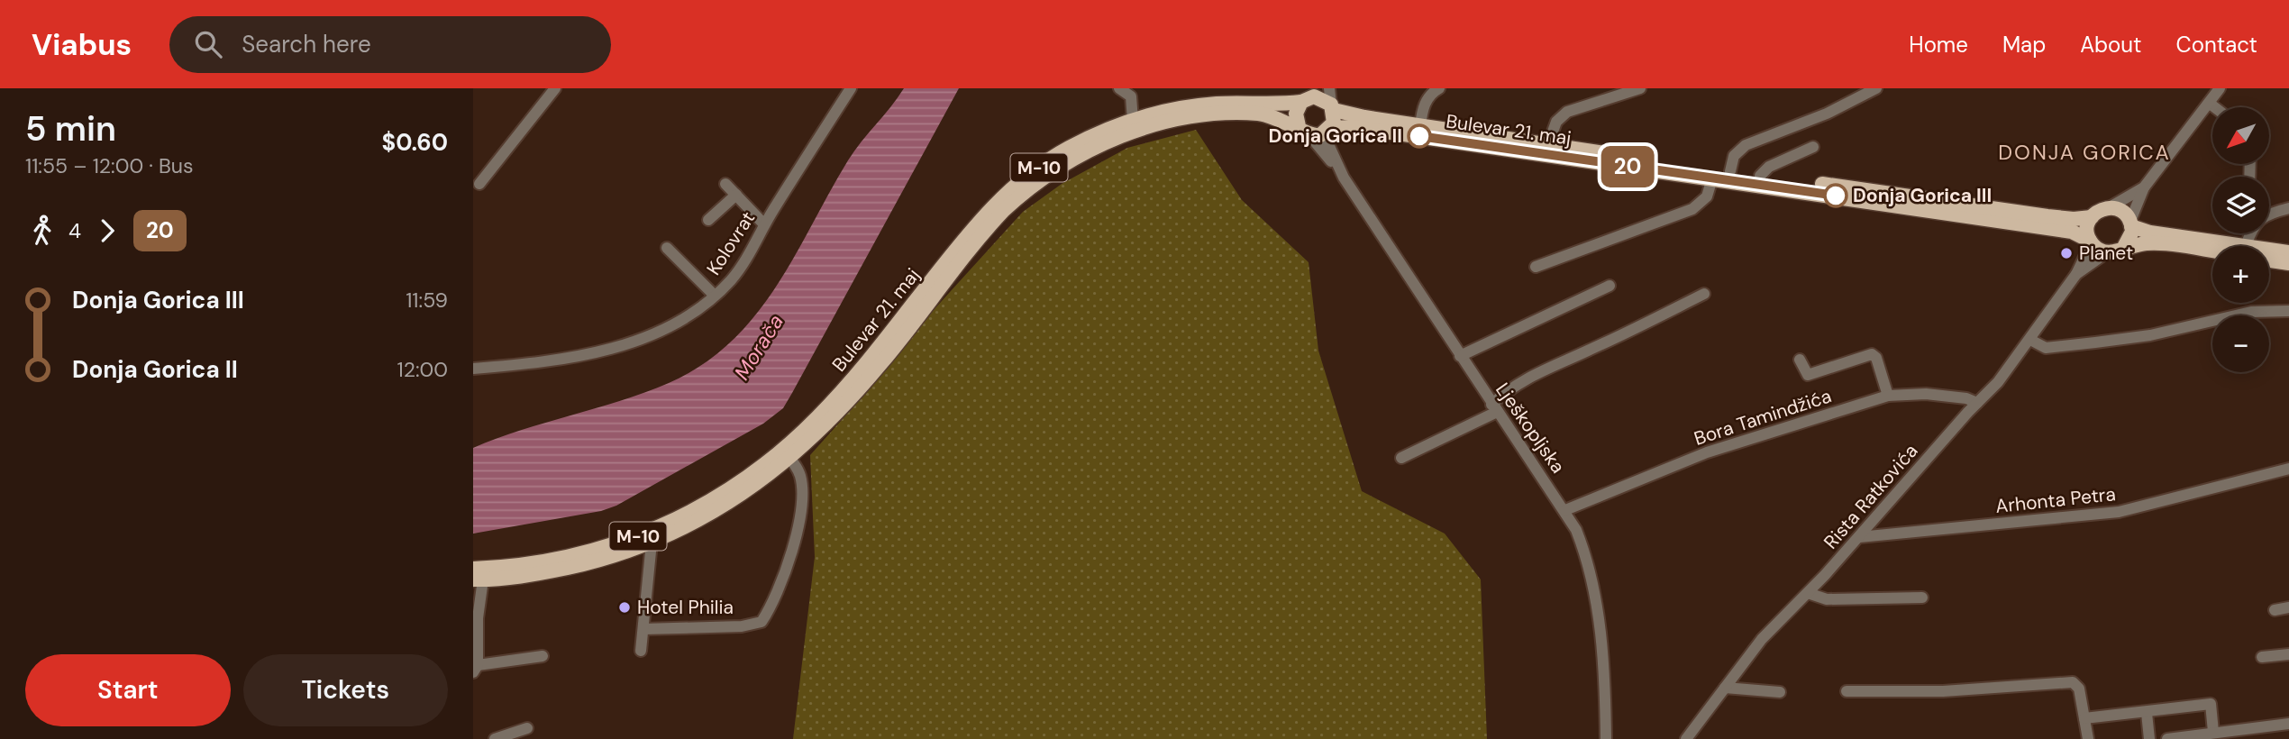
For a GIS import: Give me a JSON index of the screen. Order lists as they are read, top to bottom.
{
  "streets": {
    "main road": ["Bulevar 21. maj", "M-10"],
    "street": [
      "Kolovrat",
      "Bora Tamindžića",
      "Lješkopljska",
      "Rista Ratkovića",
      "Arhonta Petra"
    ]
  },
  "crossings": [
    ["Bulevar 21. maj", "Lješkopljska"],
    ["Bulevar 21. maj", "Rista Ratkovića"],
    ["Bora Tamindžića", "Lješkopljska"],
    ["Bora Tamindžića", "Rista Ratkovića"],
    ["Rista Ratkovića", "Arhonta Petra"]
  ],
  "districts": ["DONJA GORICA"],
  "water": ["Morača"],
  "places": [
    "Donja Gorica II",
    "Donja Gorica III",
    "Planet",
    "Hotel Philia"
  ],
  "lines": ["bus line 20"],
  "north": "bottom left",
  "page": {
    "header": "Viabus",
    "search": "Search here",
    "nav": [
      "Home",
      "Map",
      "About",
      "Contact"
    ],
    "heading": ["5 min", "11:55 – 12:00 · Bus", "$0.60"],
    "on_map": "20",
    "map_buttons": ["+", "−"],
    "legs": ["4", "20"],
    "list": [
      {
        "name": "Donja Gorica III",
        "value": "11:59"
      },
      {
        "name": "Donja Gorica II",
        "value": "12:00"
      }
    ],
    "buttons": ["Start", "Tickets"]
  }
}
